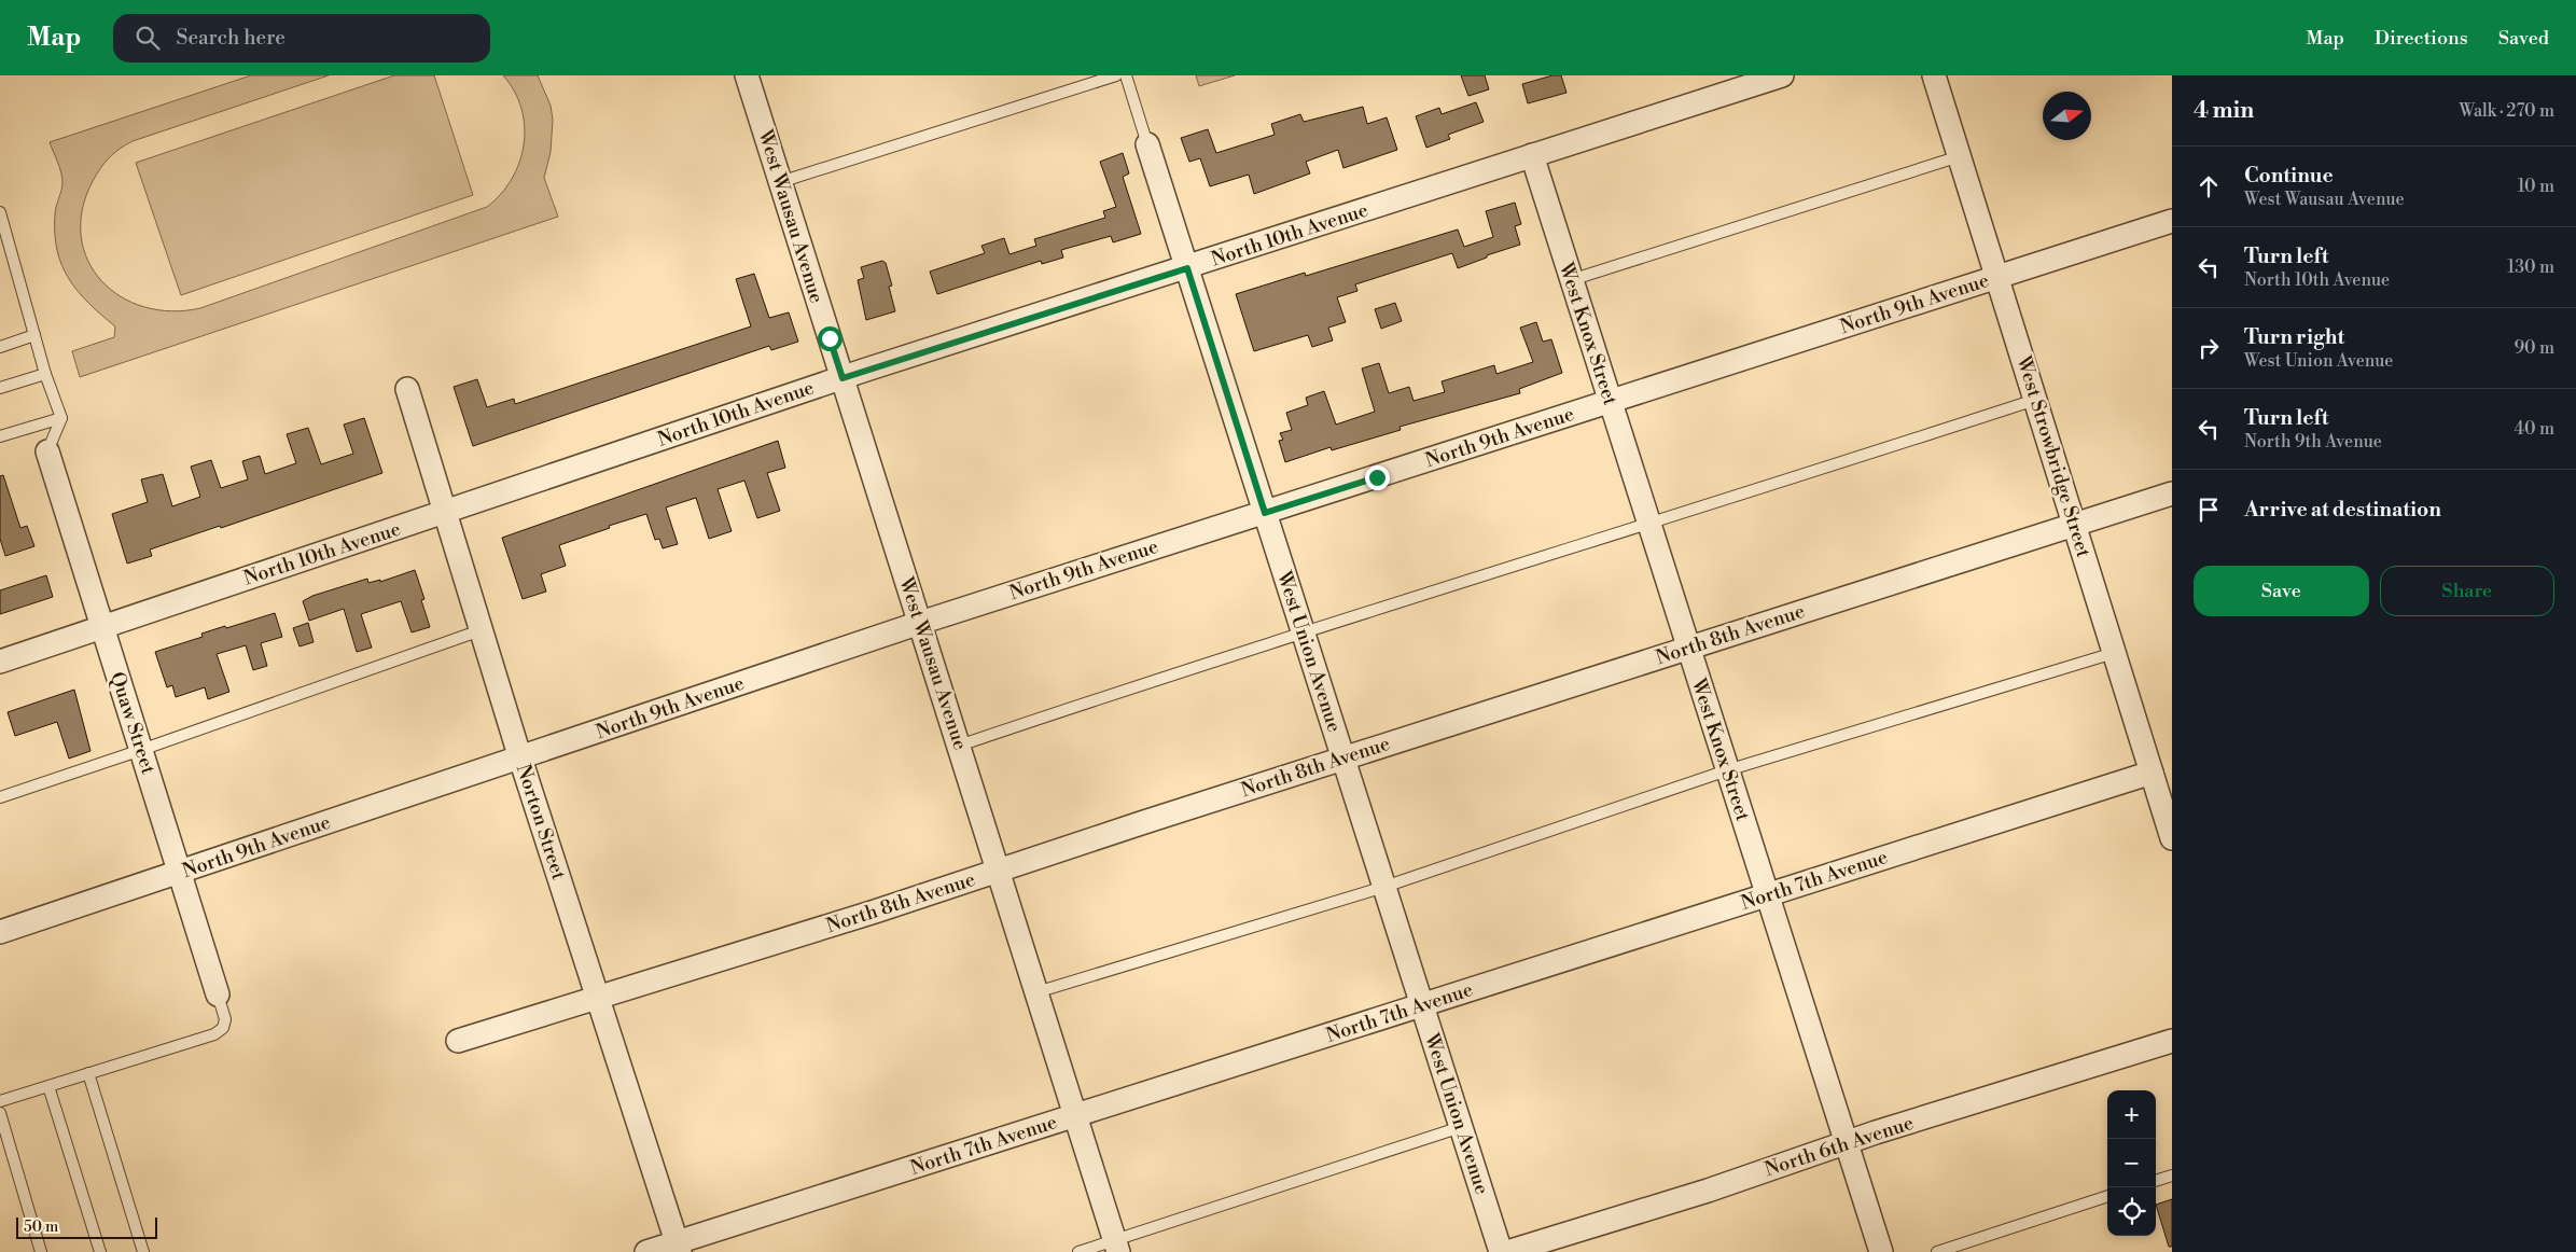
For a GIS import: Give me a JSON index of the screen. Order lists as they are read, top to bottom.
{
  "streets": {
    "street": [
      "West Wausau Avenue",
      "North 10th Avenue",
      "North 9th Avenue",
      "West Knox Street",
      "West Strowbridge Street",
      "North 8th Avenue",
      "West Union Avenue",
      "Quaw Street",
      "Norton Street",
      "North 7th Avenue",
      "North 6th Avenue"
    ]
  },
  "crossings": [
    ["West Wausau Avenue", "North 10th Avenue"],
    ["West Wausau Avenue", "North 9th Avenue"],
    ["West Wausau Avenue", "North 8th Avenue"],
    ["West Wausau Avenue", "North 7th Avenue"],
    ["North 10th Avenue", "West Knox Street"],
    ["North 10th Avenue", "West Union Avenue"],
    ["North 10th Avenue", "Quaw Street"],
    ["North 10th Avenue", "Norton Street"],
    ["North 9th Avenue", "West Knox Street"],
    ["North 9th Avenue", "West Strowbridge Street"],
    ["North 9th Avenue", "West Union Avenue"],
    ["North 9th Avenue", "Quaw Street"],
    ["North 9th Avenue", "Norton Street"],
    ["West Knox Street", "North 8th Avenue"],
    ["West Knox Street", "North 7th Avenue"],
    ["West Knox Street", "North 6th Avenue"],
    ["West Strowbridge Street", "North 8th Avenue"],
    ["West Strowbridge Street", "North 7th Avenue"],
    ["North 8th Avenue", "West Union Avenue"],
    ["North 8th Avenue", "Norton Street"],
    ["West Union Avenue", "North 7th Avenue"],
    ["Norton Street", "North 7th Avenue"]
  ],
  "scale_bar": "50 m",
  "north": "right",
  "page": {
    "header": "Map",
    "search": "Search here",
    "nav": ["Map", "Directions", "Saved"],
    "heading": ["4 min", "Walk · 270 m"],
    "list": [
      ["Continue", "West Wausau Avenue", "10 m"],
      ["Turn left", "North 10th Avenue", "130 m"],
      ["Turn right", "West Union Avenue", "90 m"],
      ["Turn left", "North 9th Avenue", "40 m"],
      "Arrive at destination"
    ],
    "buttons": ["Save", "Share"],
    "map_buttons": ["+", "−"],
    "scale": "50 m"
  }
}
